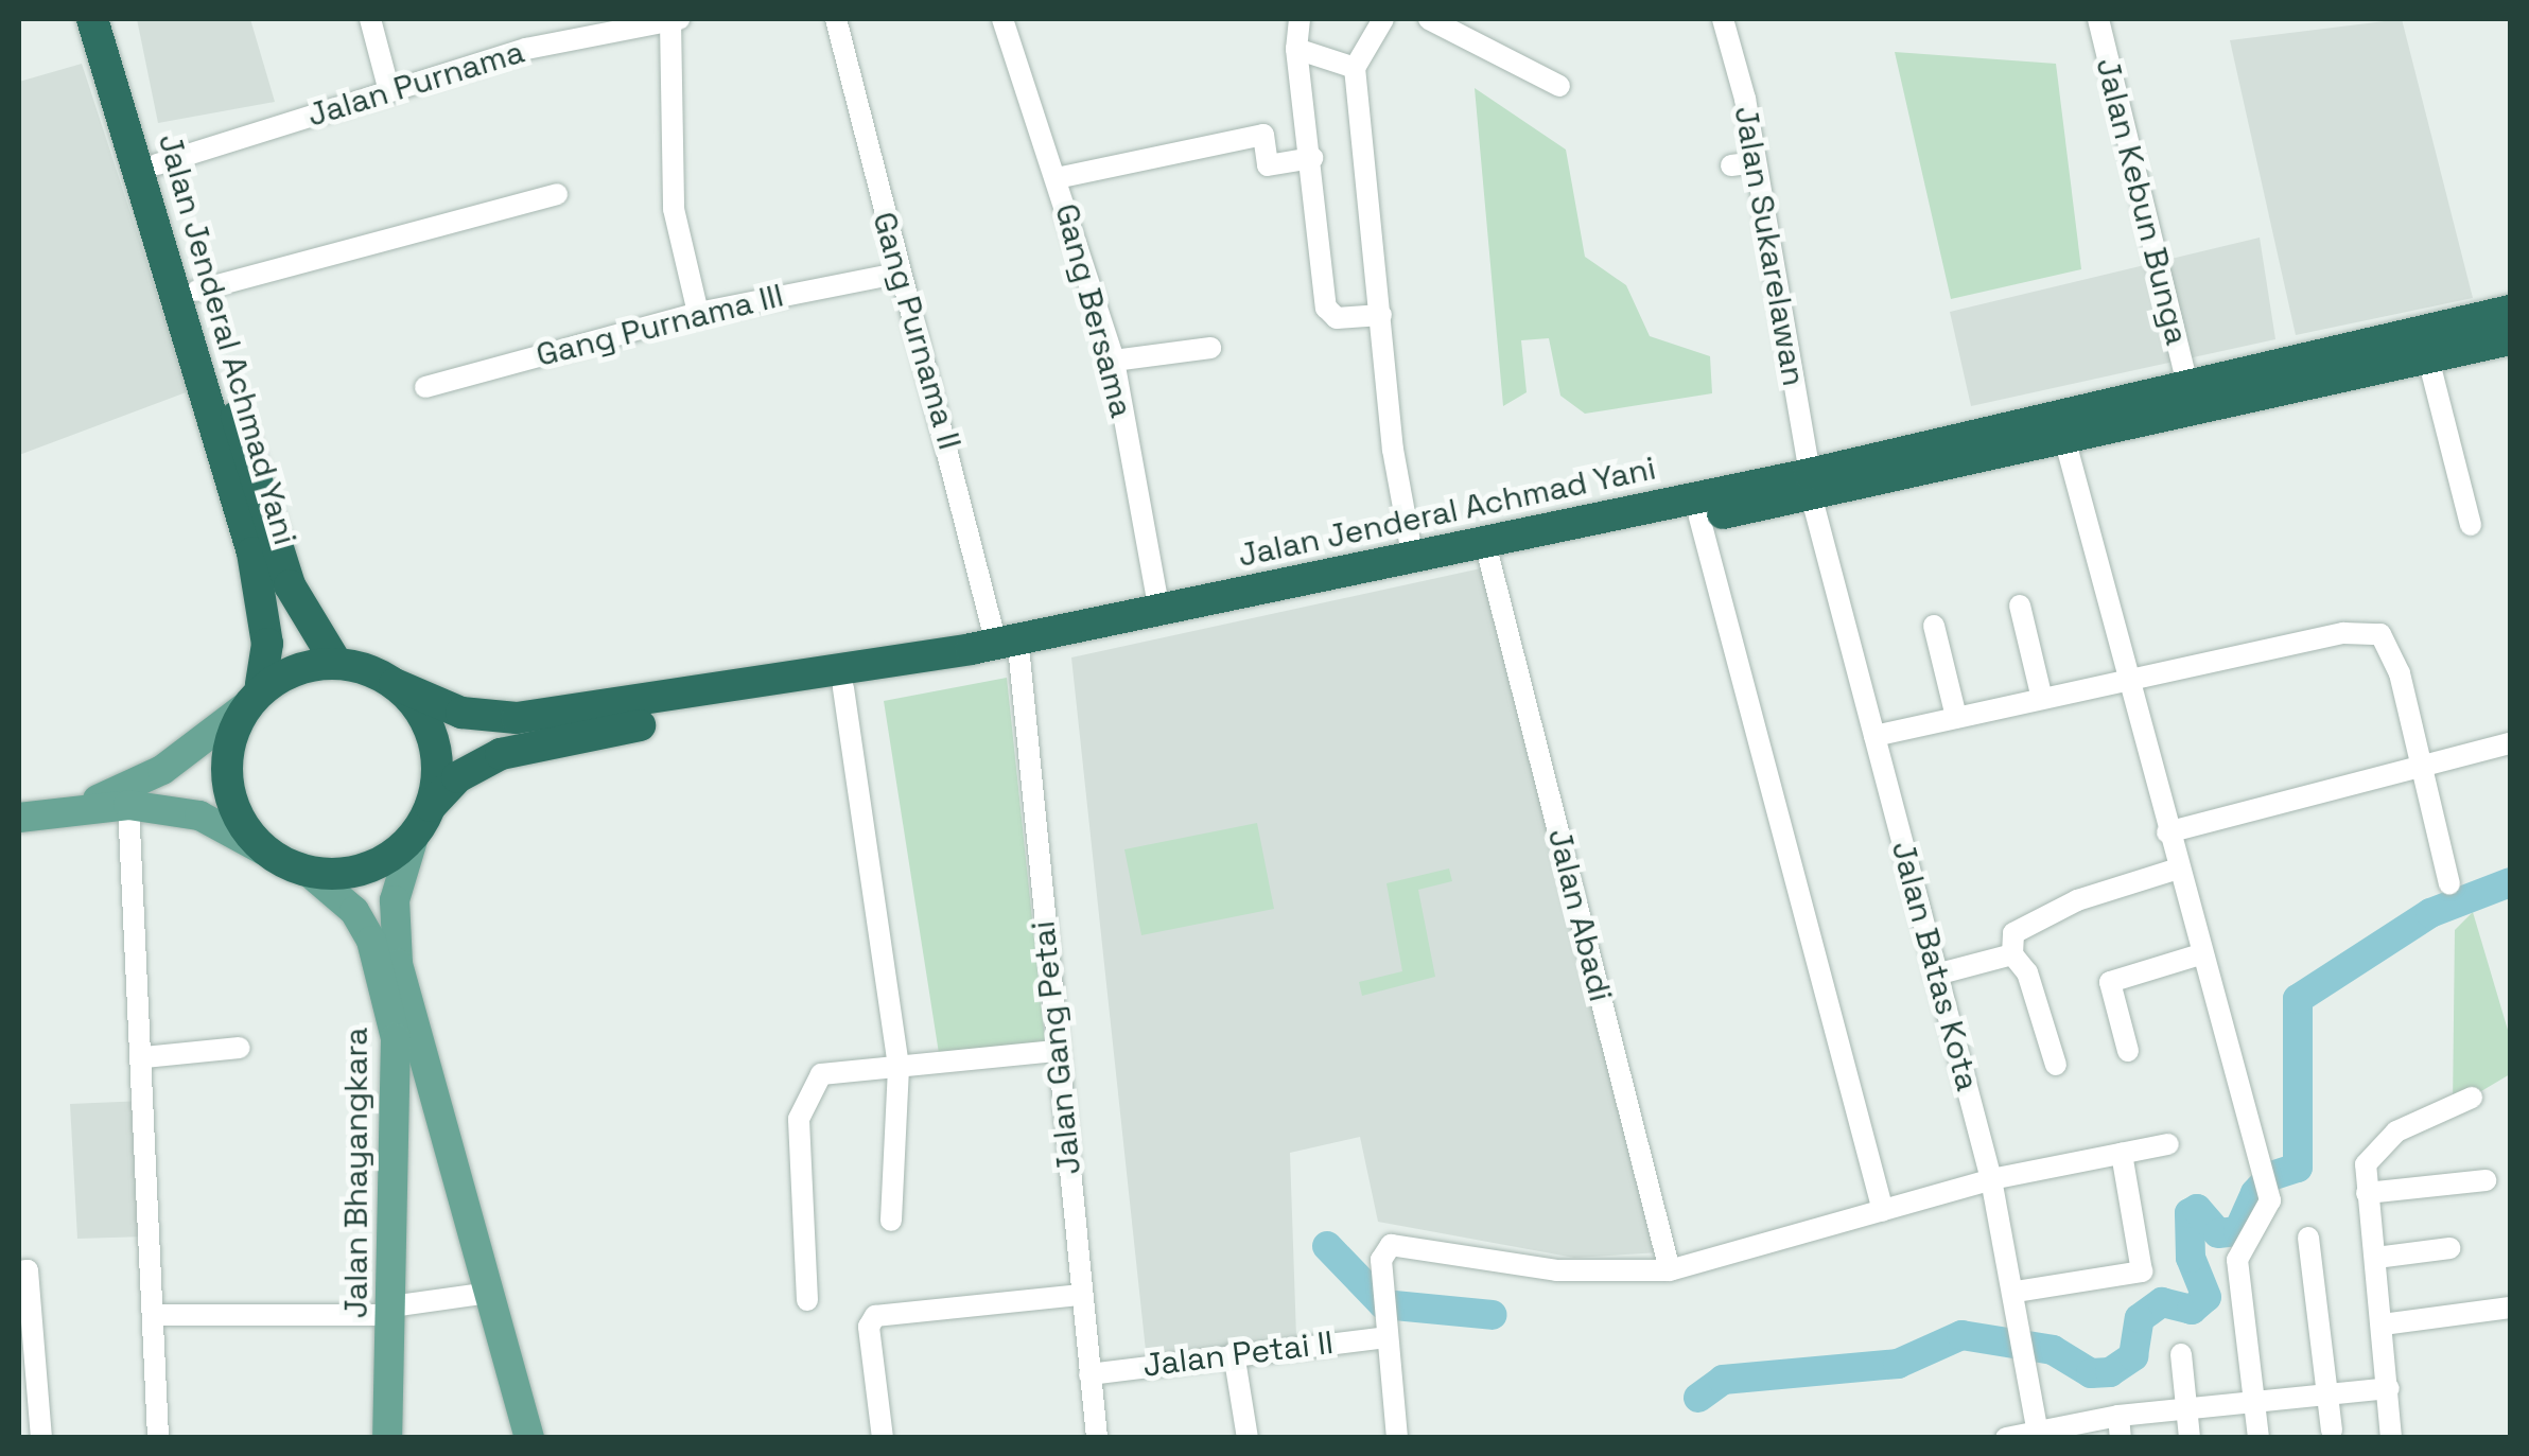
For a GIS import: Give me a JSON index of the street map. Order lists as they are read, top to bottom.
{
  "streets": {
    "highway": ["Jalan Jenderal Achmad Yani"],
    "main road": ["Jalan Bhayangkara"],
    "street": [
      "Jalan Purnama",
      "Jalan Kebun Bunga",
      "Jalan Sukarelawan",
      "Gang Bersama",
      "Gang Purnama III",
      "Gang Purnama II",
      "Jalan Abadi",
      "Jalan Batas Kota",
      "Jalan Gang Petai",
      "Jalan Petai II"
    ]
  },
  "crossings": [
    ["Jalan Purnama", "Jalan Jenderal Achmad Yani"],
    ["Jalan Kebun Bunga", "Jalan Jenderal Achmad Yani"],
    ["Jalan Sukarelawan", "Jalan Jenderal Achmad Yani"],
    ["Jalan Sukarelawan", "Jalan Batas Kota"],
    ["Gang Bersama", "Jalan Jenderal Achmad Yani"],
    ["Gang Purnama III", "Gang Purnama II"],
    ["Gang Purnama II", "Jalan Jenderal Achmad Yani"],
    ["Gang Purnama II", "Jalan Gang Petai"],
    ["Jalan Jenderal Achmad Yani", "Jalan Abadi"],
    ["Jalan Jenderal Achmad Yani", "Jalan Batas Kota"],
    ["Jalan Jenderal Achmad Yani", "Jalan Gang Petai"],
    ["Jalan Jenderal Achmad Yani", "Jalan Bhayangkara"],
    ["Jalan Gang Petai", "Jalan Petai II"]
  ]
}
